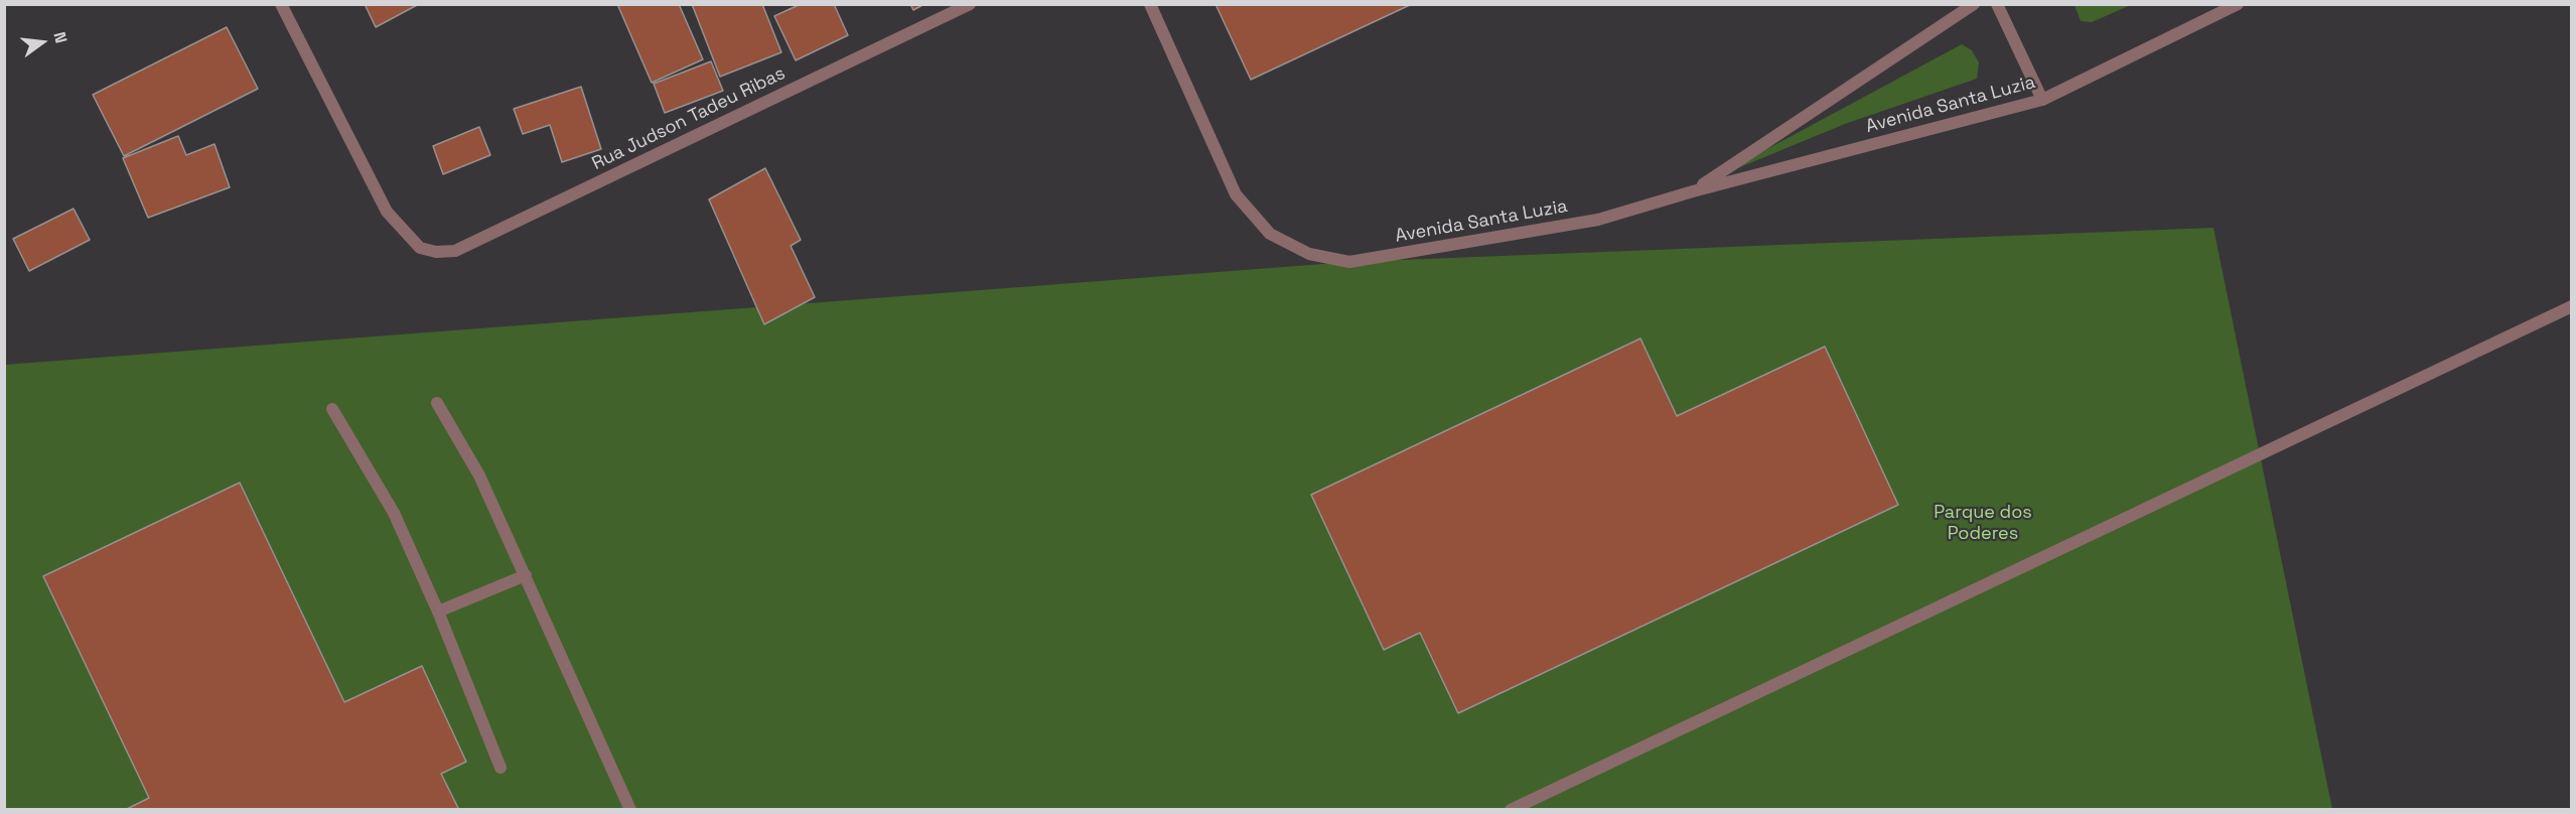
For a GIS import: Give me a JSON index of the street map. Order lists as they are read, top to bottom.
{
  "streets": {
    "street": ["Avenida Santa Luzia", "Rua Judson Tadeu Ribas"]
  },
  "parks": ["Parque dos Poderes"],
  "north": "right"
}
